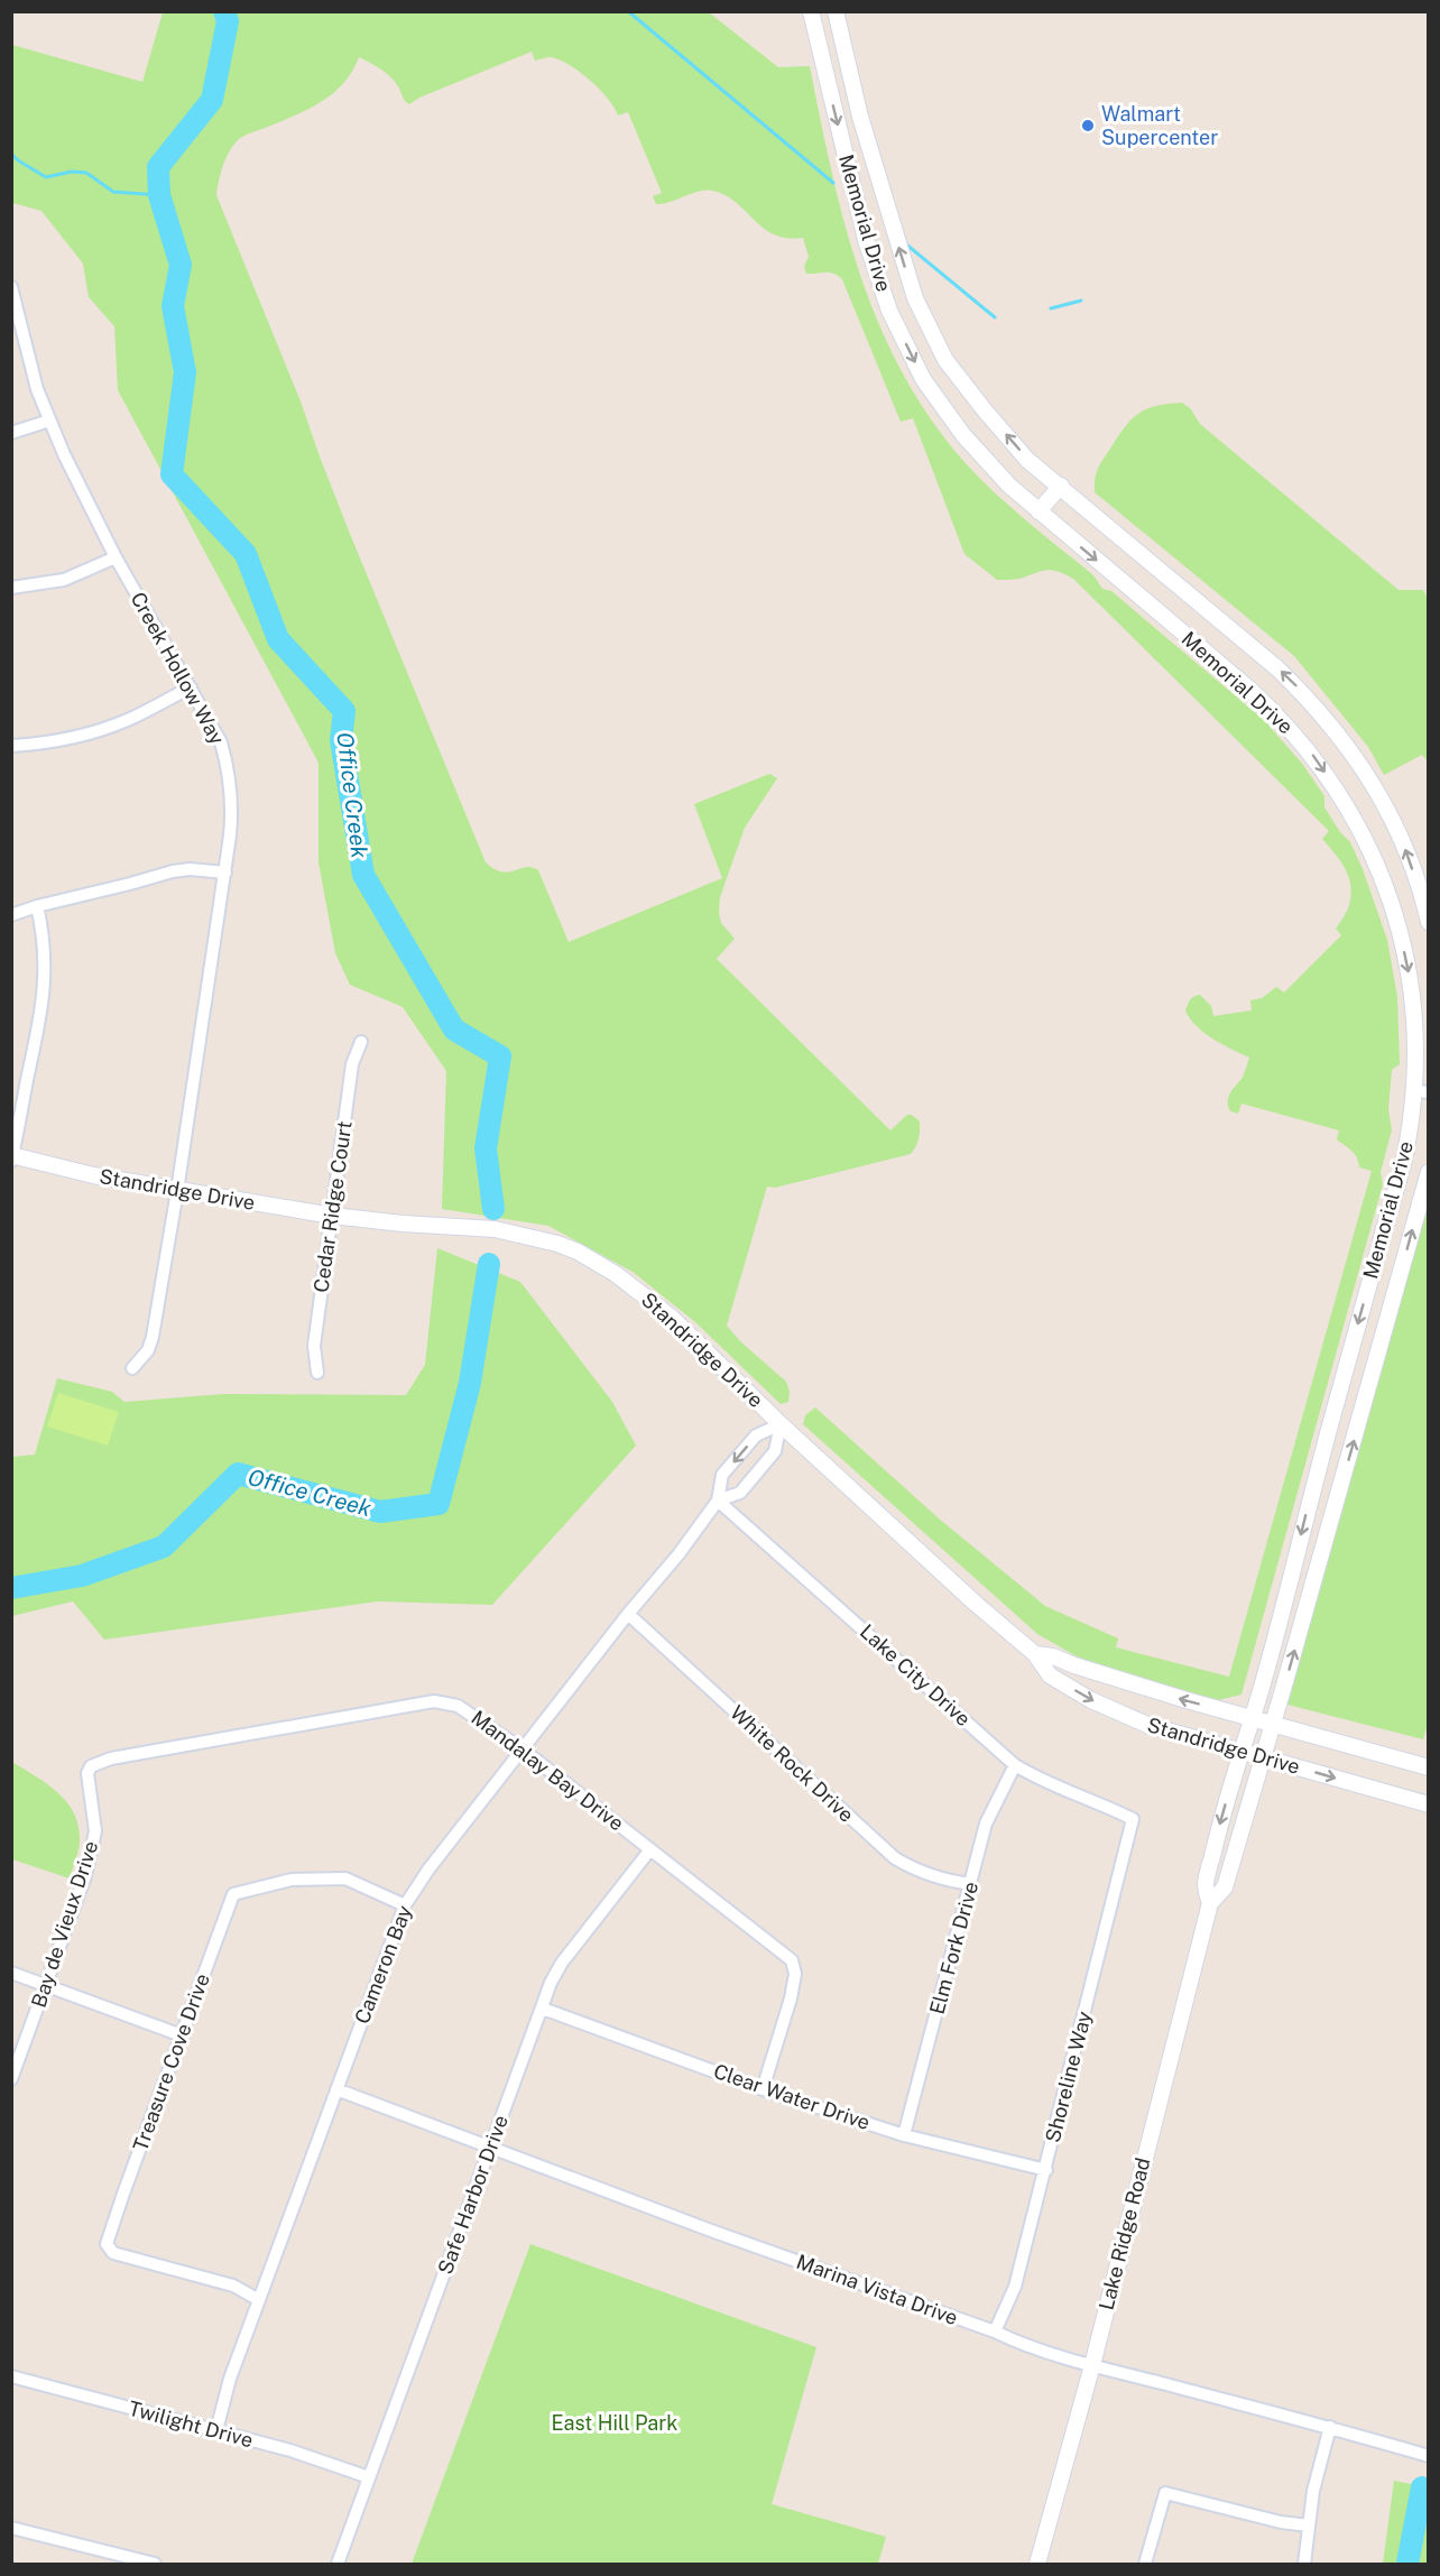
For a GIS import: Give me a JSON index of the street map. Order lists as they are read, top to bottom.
{
  "streets": {
    "street": [
      "Memorial Drive",
      "Creek Hollow Way",
      "Standridge Drive",
      "Cedar Ridge Court",
      "Lake City Drive",
      "White Rock Drive",
      "Mandalay Bay Drive",
      "Bay de Vieux Drive",
      "Elm Fork Drive",
      "Cameron Bay",
      "Treasure Cove Drive",
      "Shoreline Way",
      "Clear Water Drive",
      "Safe Harbor Drive",
      "Lake Ridge Road",
      "Marina Vista Drive",
      "Twilight Drive"
    ]
  },
  "crossings": [
    ["Memorial Drive", "Standridge Drive"],
    ["Memorial Drive", "Lake Ridge Road"],
    ["Creek Hollow Way", "Standridge Drive"],
    ["Standridge Drive", "Cedar Ridge Court"],
    ["Standridge Drive", "Cameron Bay"],
    ["Standridge Drive", "Lake Ridge Road"],
    ["Lake City Drive", "Elm Fork Drive"],
    ["Lake City Drive", "Cameron Bay"],
    ["Lake City Drive", "Shoreline Way"],
    ["White Rock Drive", "Elm Fork Drive"],
    ["White Rock Drive", "Cameron Bay"],
    ["Mandalay Bay Drive", "Bay de Vieux Drive"],
    ["Mandalay Bay Drive", "Cameron Bay"],
    ["Mandalay Bay Drive", "Clear Water Drive"],
    ["Mandalay Bay Drive", "Safe Harbor Drive"],
    ["Elm Fork Drive", "Clear Water Drive"],
    ["Cameron Bay", "Treasure Cove Drive"],
    ["Cameron Bay", "Marina Vista Drive"],
    ["Cameron Bay", "Twilight Drive"],
    ["Shoreline Way", "Clear Water Drive"],
    ["Shoreline Way", "Marina Vista Drive"],
    ["Clear Water Drive", "Safe Harbor Drive"],
    ["Safe Harbor Drive", "Marina Vista Drive"],
    ["Safe Harbor Drive", "Twilight Drive"],
    ["Lake Ridge Road", "Marina Vista Drive"]
  ],
  "water": ["Office Creek"],
  "parks": ["East Hill Park"],
  "places": ["Walmart Supercenter"]
}
